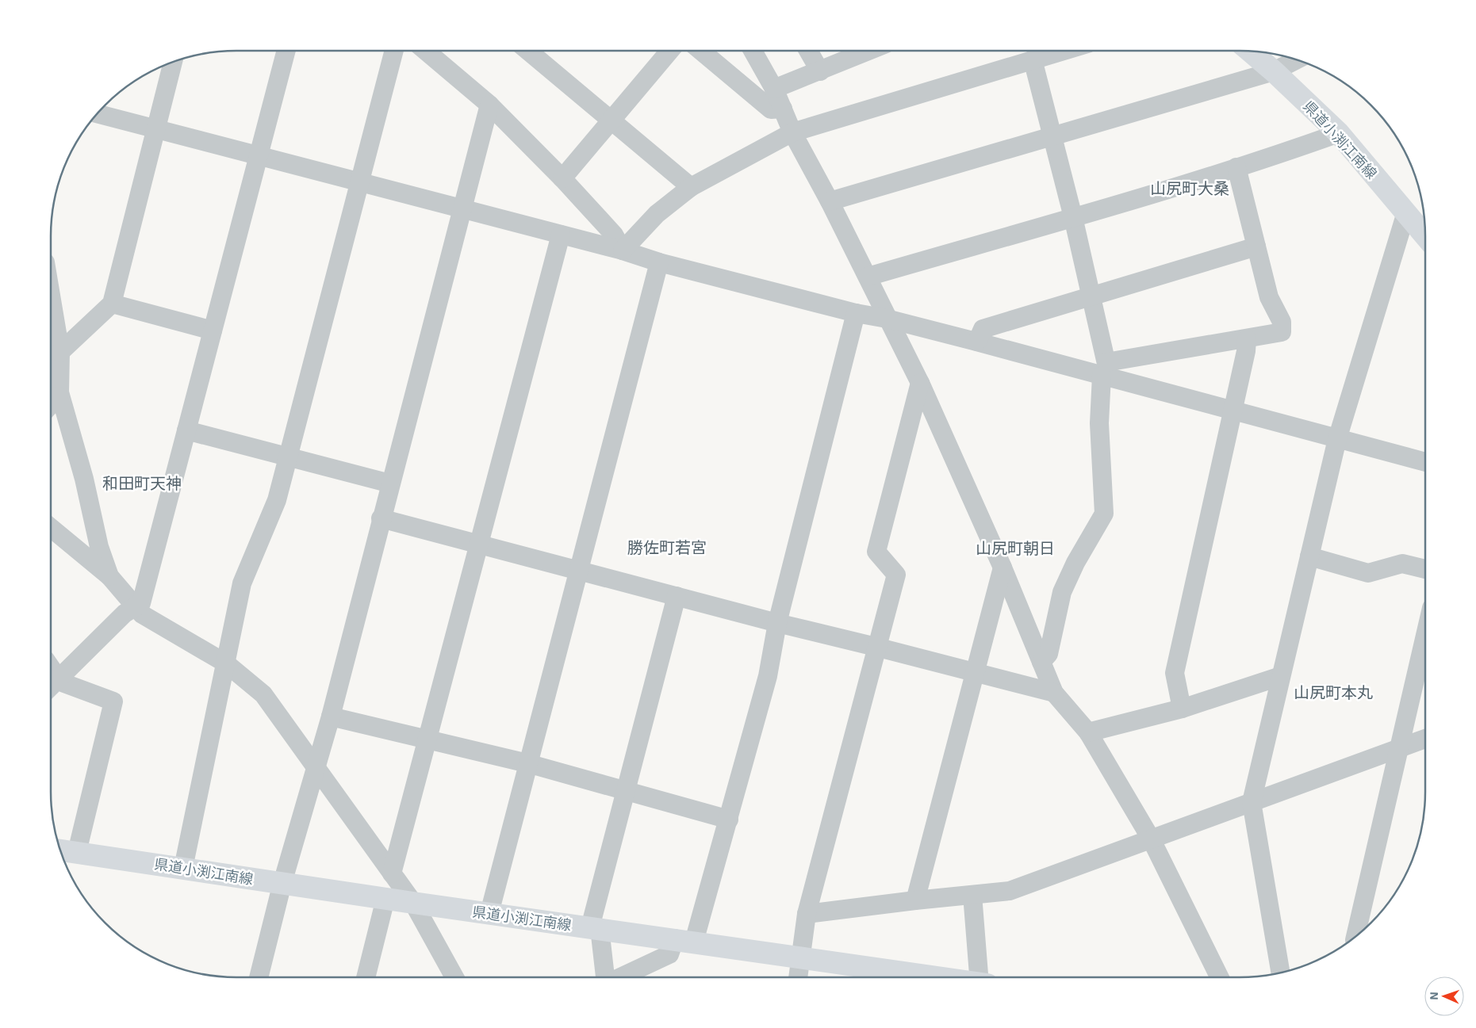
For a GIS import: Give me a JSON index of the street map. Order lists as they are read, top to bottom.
{
  "streets": {
    "main road": ["県道小渕江南線"]
  },
  "districts": [
    "山尻町大桑",
    "和田町天神",
    "勝佐町若宮",
    "山尻町朝日",
    "山尻町本丸"
  ],
  "north": "left"
}
